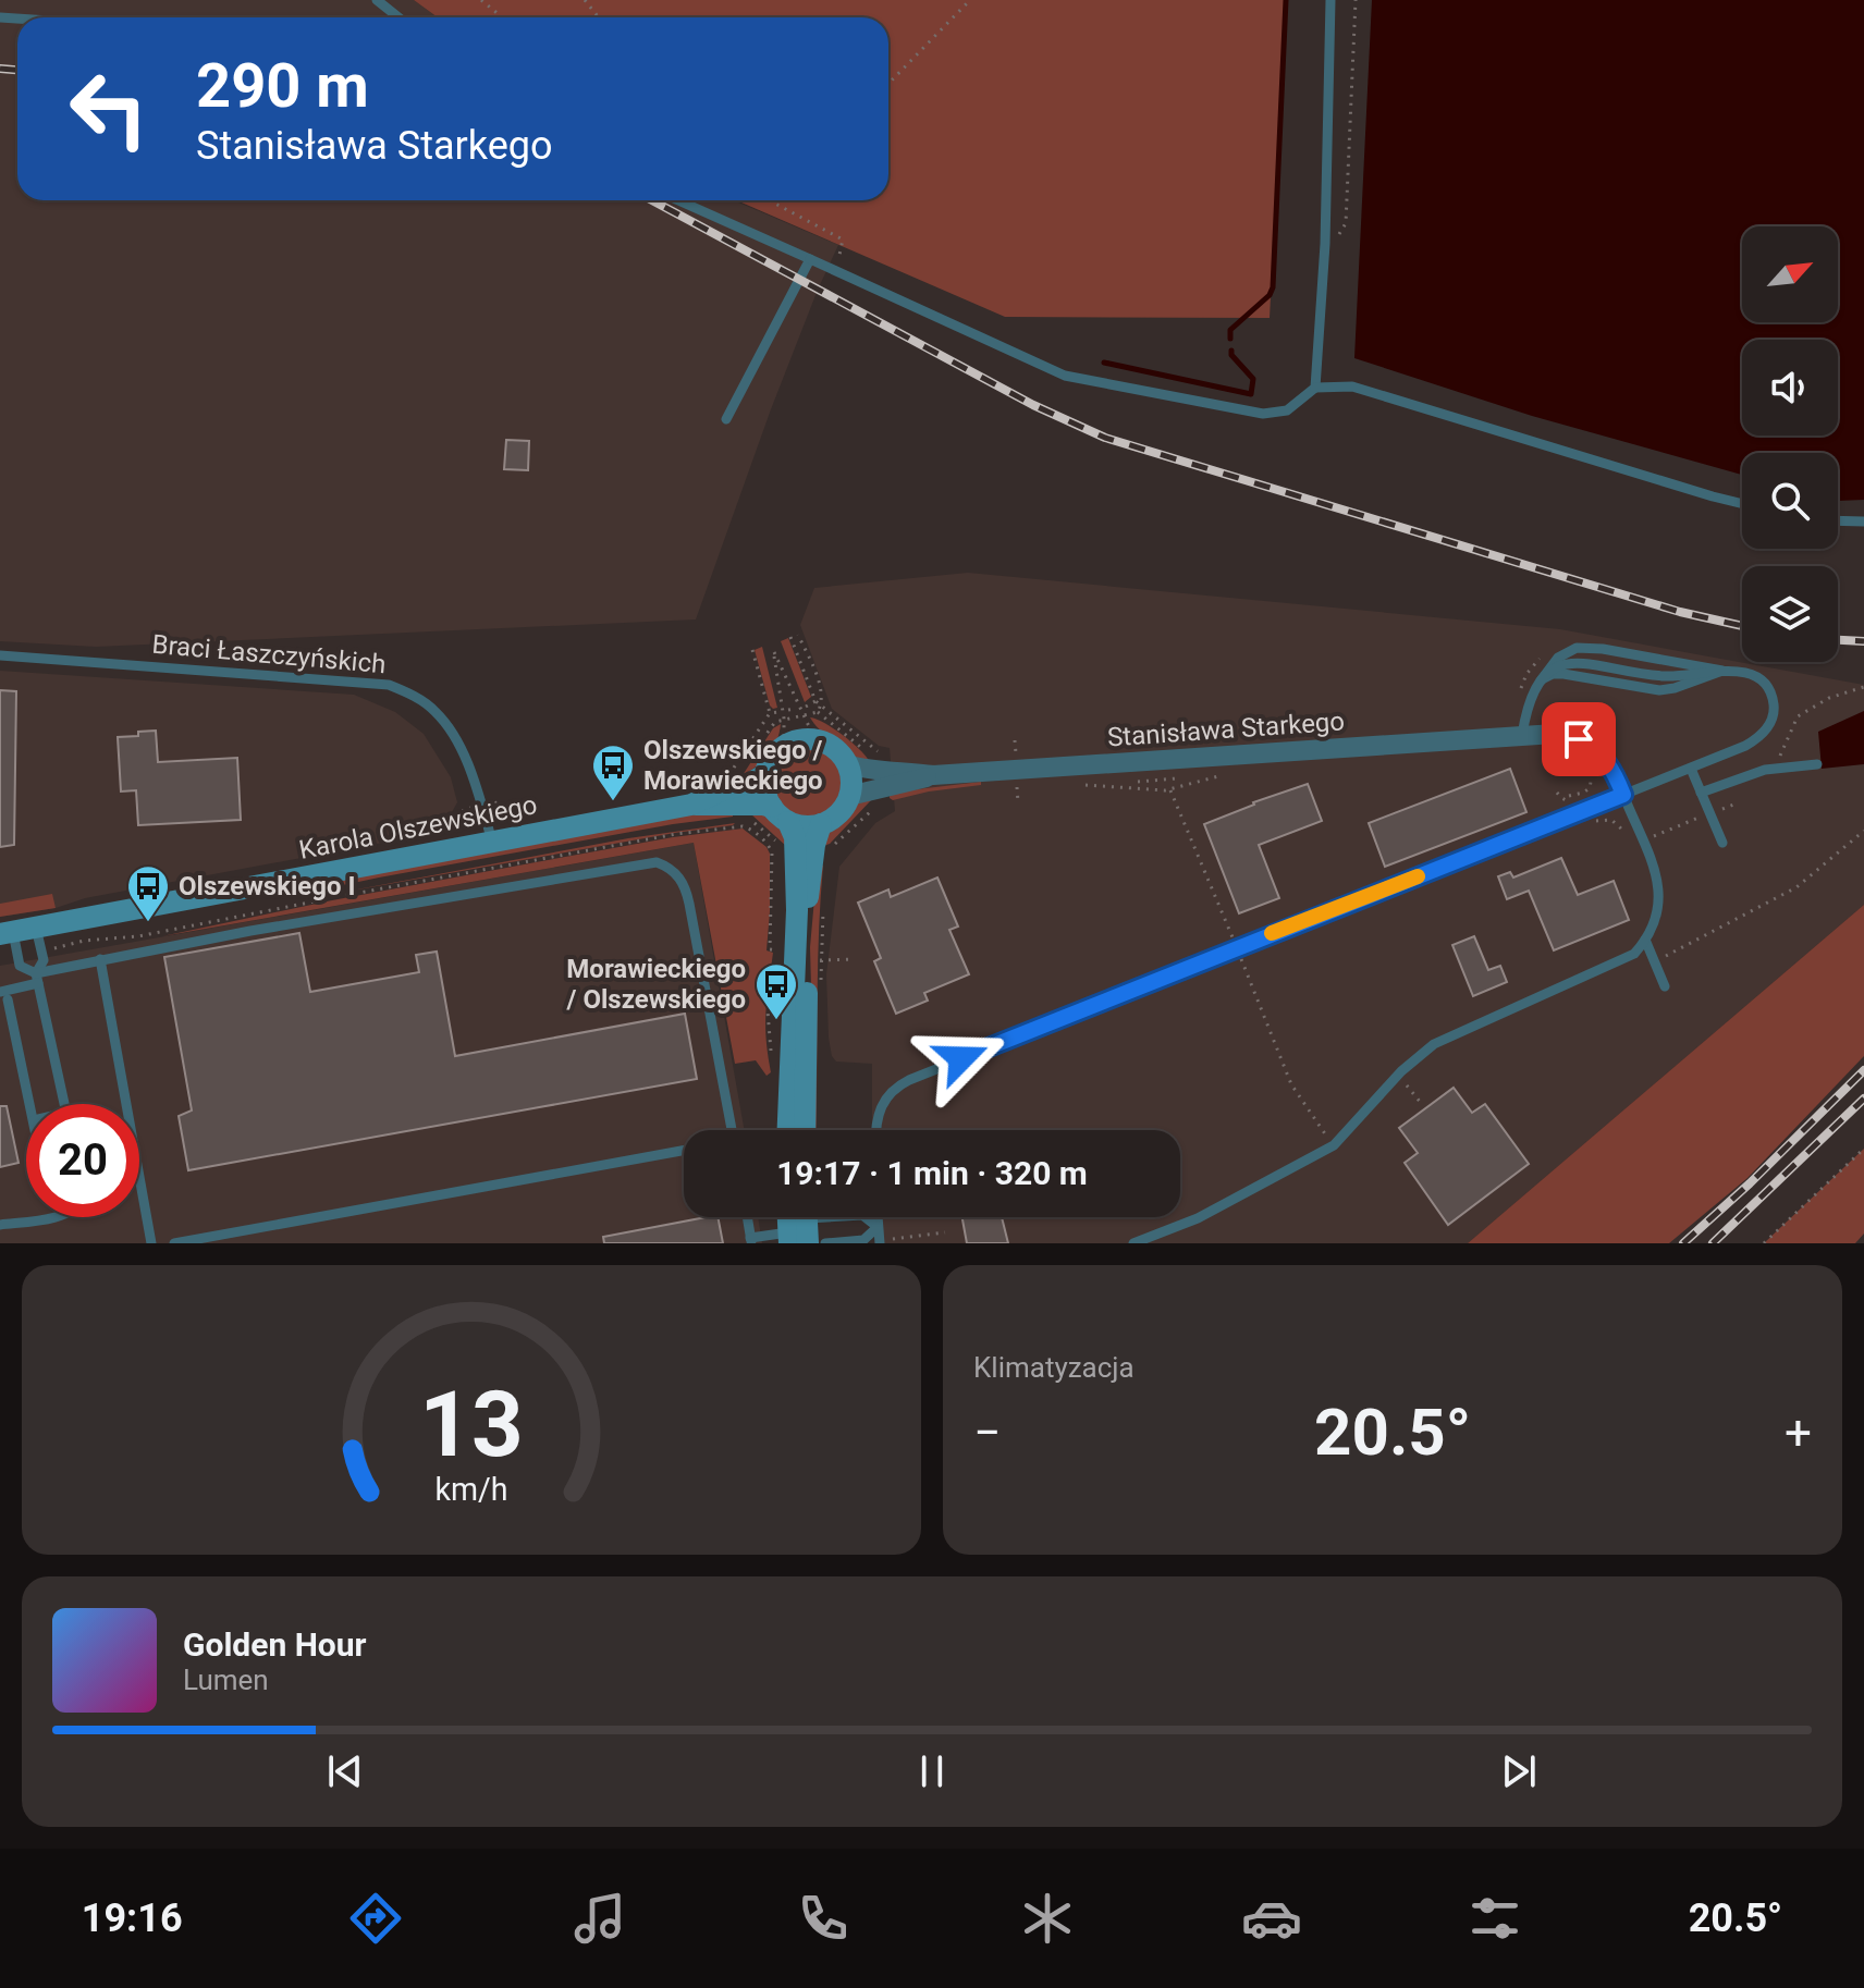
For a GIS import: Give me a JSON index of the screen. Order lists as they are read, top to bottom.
{
  "streets": {
    "street": ["Stanisława Starkego", "Karola Olszewskiego"],
    "lane": ["Braci Łaszczyńskich"]
  },
  "crossings": [
    ["Braci Łaszczyńskich", "Karola Olszewskiego"]
  ],
  "places": {
    "bus stop": ["Olszewskiego / Morawieckiego", "Olszewskiego I", "Morawieckiego / Olszewskiego"]
  },
  "north": "top right",
  "page": {
    "turn": ["290 m", "Stanisława Starkego"],
    "limit": "20",
    "trip": "19:17 · 1 min · 320 m",
    "tile": "Klimatyzacja",
    "heat": ["−", "20.5°", "+"],
    "song": ["Golden Hour", "Lumen"],
    "tabs": ["19:16", "20.5°"],
    "gauge": ["13", "km/h"]
  }
}
